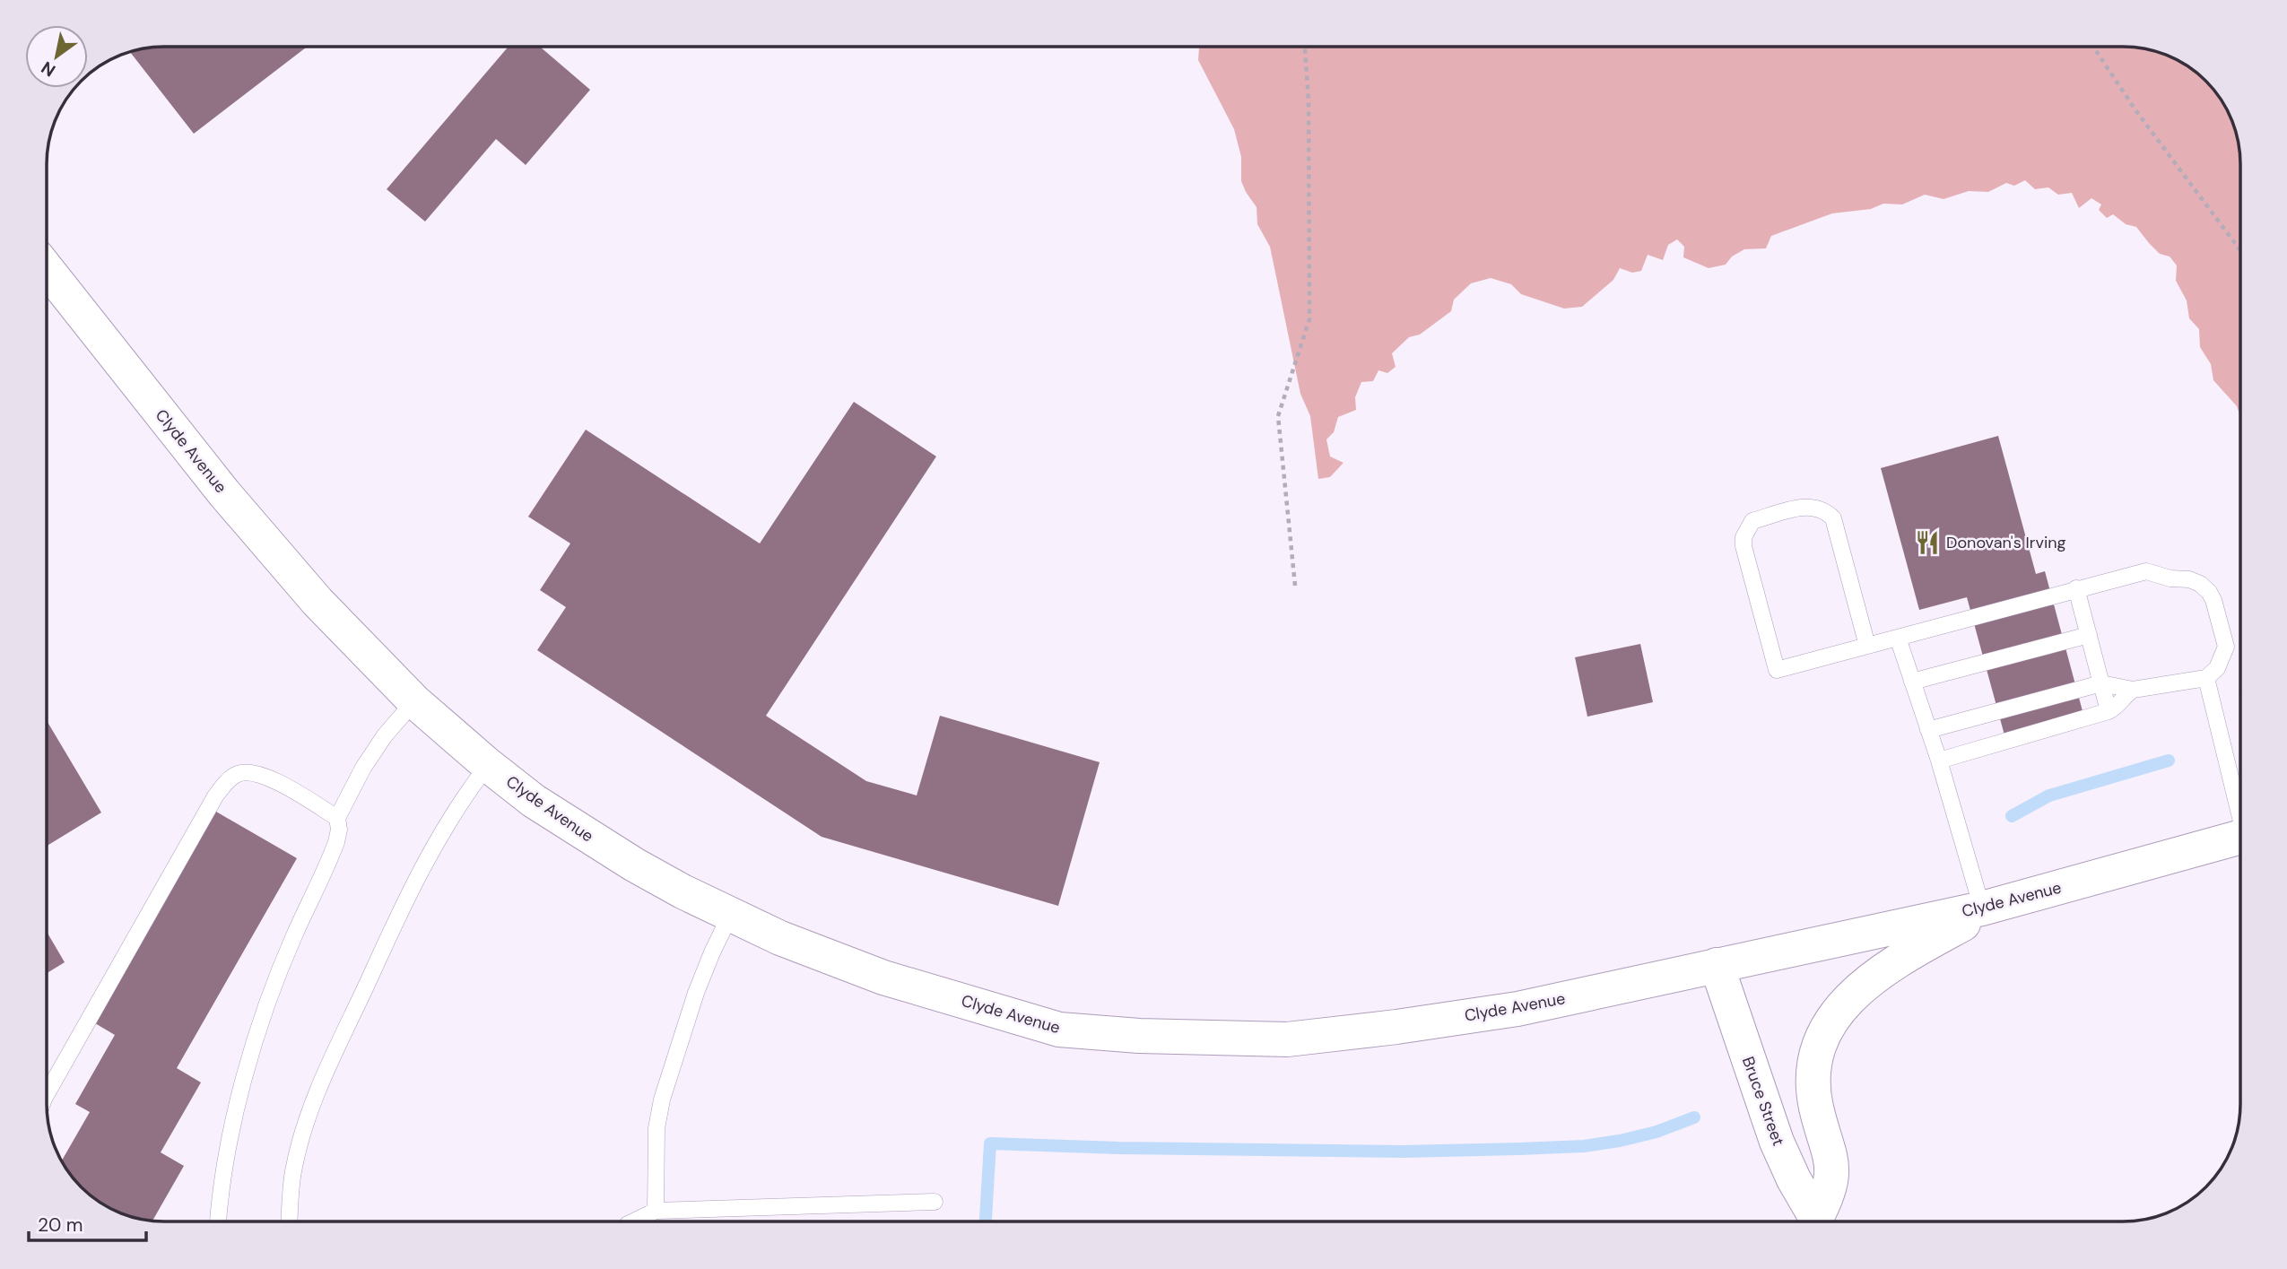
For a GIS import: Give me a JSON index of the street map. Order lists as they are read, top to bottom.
{
  "streets": {
    "street": ["Clyde Avenue", "Bruce Street"]
  },
  "crossings": [
    ["Clyde Avenue", "Bruce Street"]
  ],
  "places": {
    "restaurant": ["Donovan's Irving"]
  },
  "scale_bar": "20 m",
  "north": "bottom left"
}
